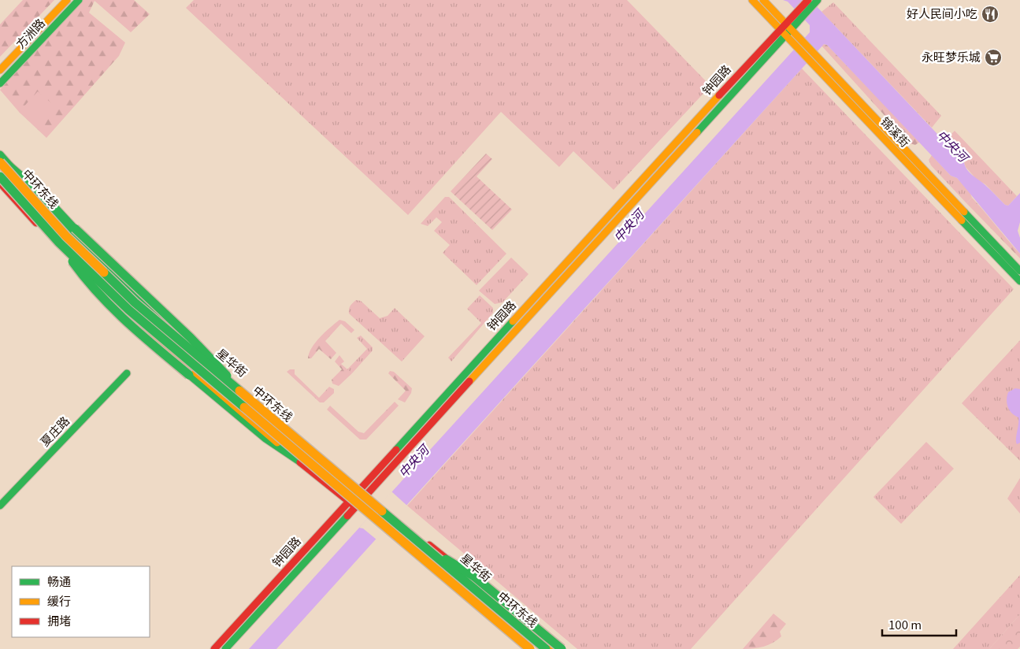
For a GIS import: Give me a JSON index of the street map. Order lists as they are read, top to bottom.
{
  "streets": {
    "main road": [
      "方洲路",
      "钟园路",
      "锦溪街",
      "中环东线",
      "星华街",
      "夏庄路"
    ]
  },
  "crossings": [
    ["钟园路", "锦溪街"],
    ["钟园路", "星华街"],
    ["中环东线", "星华街"]
  ],
  "water": ["中央河"],
  "places": {
    "restaurant": ["好人民间小吃"],
    "supermarket": ["永旺梦乐城"]
  },
  "legend": ["畅通", "缓行", "拥堵"],
  "scale_bar": "100 m"
}
